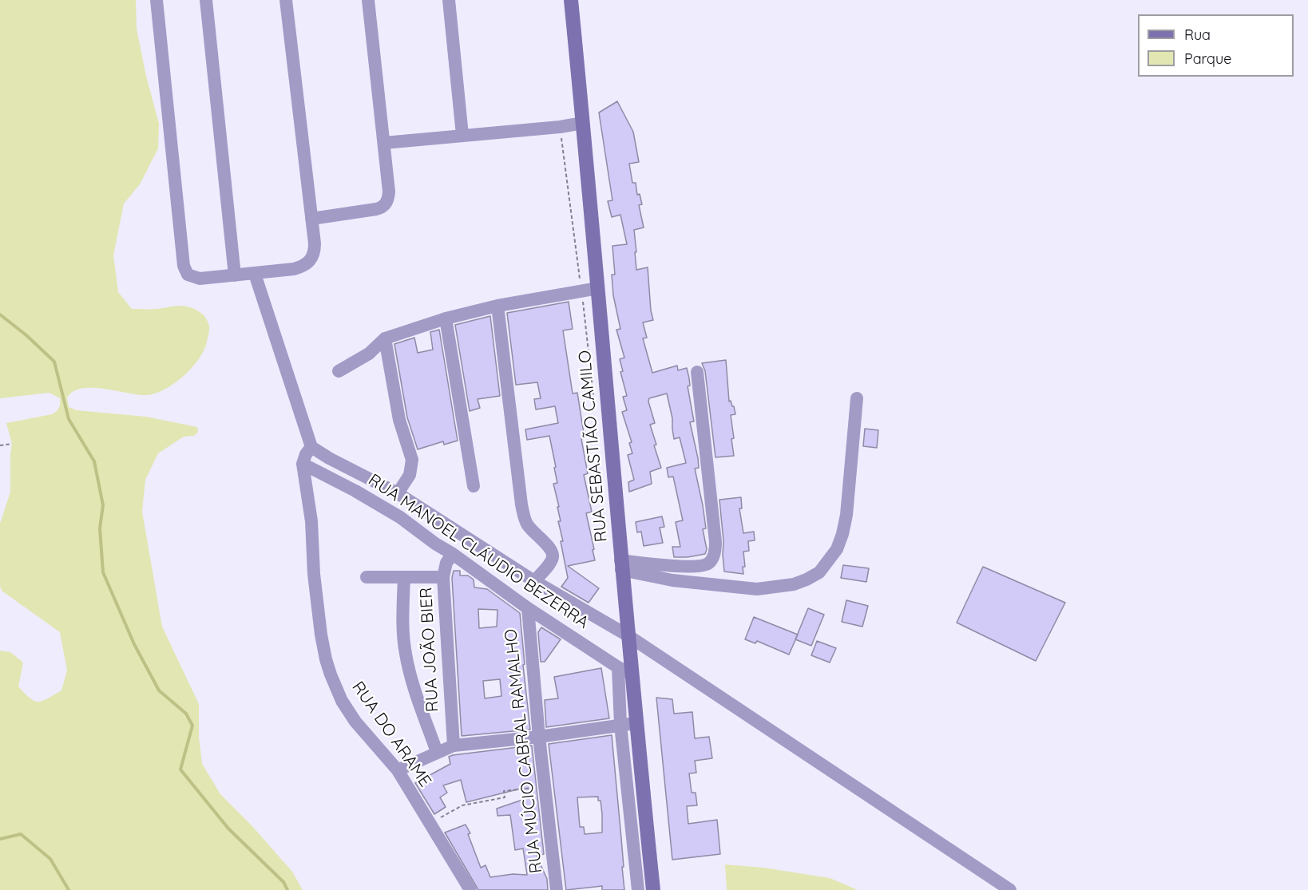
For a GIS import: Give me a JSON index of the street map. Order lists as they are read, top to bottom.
{
  "streets": {
    "main road": ["RUA SEBASTIÃO CAMILO"],
    "street": [
      "RUA MANOEL CLÁUDIO BEZERRA",
      "RUA JOÃO BIER",
      "RUA DO ARAME",
      "RUA MÚCIO CABRAL RAMALHO"
    ]
  },
  "crossings": [
    ["RUA SEBASTIÃO CAMILO", "RUA MANOEL CLÁUDIO BEZERRA"],
    ["RUA MANOEL CLÁUDIO BEZERRA", "RUA JOÃO BIER"],
    ["RUA MANOEL CLÁUDIO BEZERRA", "RUA DO ARAME"],
    ["RUA MANOEL CLÁUDIO BEZERRA", "RUA MÚCIO CABRAL RAMALHO"]
  ],
  "legend": ["Rua", "Parque"]
}
